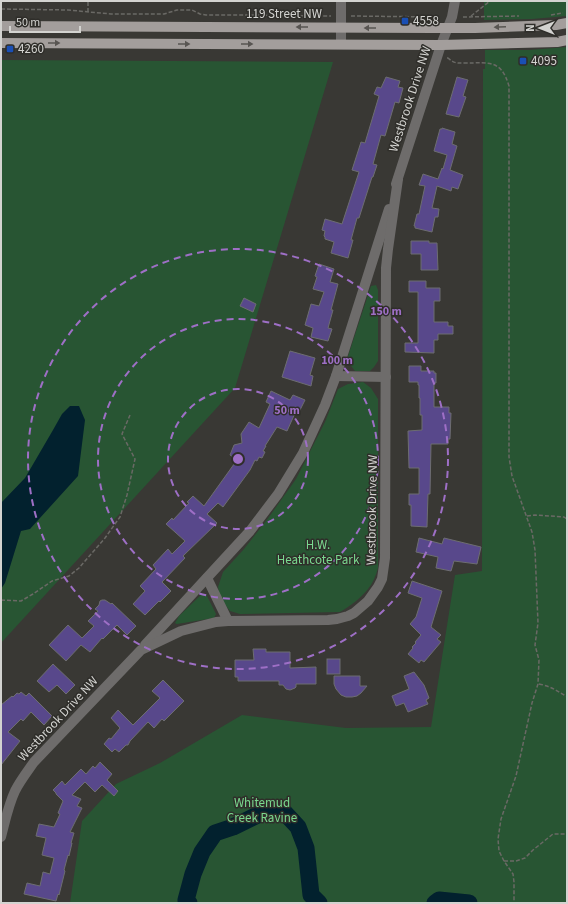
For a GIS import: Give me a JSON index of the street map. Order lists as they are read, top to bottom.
{
  "streets": {
    "main road": ["119 Street NW"],
    "street": ["Westbrook Drive NW"]
  },
  "crossings": [
    ["119 Street NW", "Westbrook Drive NW"]
  ],
  "parks": ["H.W. Heathcote Park", "Whitemud Creek Ravine"],
  "places": {
    "transit": ["4558", "4260", "4095"]
  },
  "scale_bar": "50 m",
  "north": "left",
  "rings": ["150 m", "100 m", "50 m"]
}
